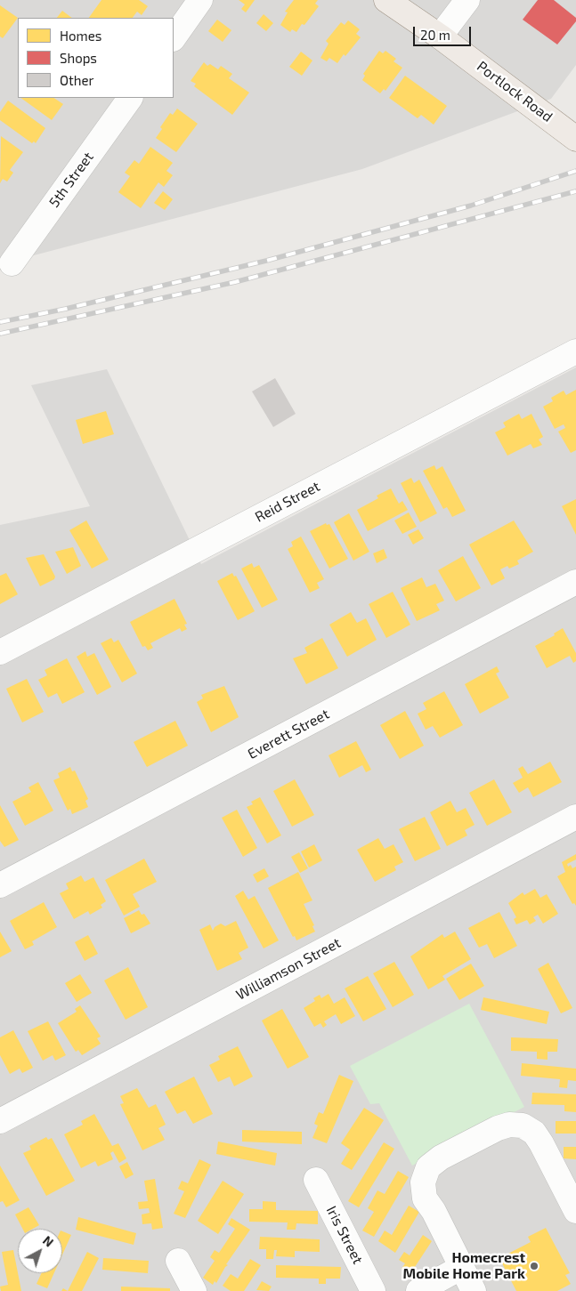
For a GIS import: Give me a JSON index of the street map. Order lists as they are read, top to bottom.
{
  "streets": {
    "main road": ["Portlock Road"],
    "street": [
      "5th Street",
      "Reid Street",
      "Everett Street",
      "Williamson Street",
      "Iris Street"
    ]
  },
  "places": ["Homecrest Mobile Home Park"],
  "legend": ["Homes", "Shops", "Other"],
  "scale_bar": "20 m",
  "north": "top right"
}
